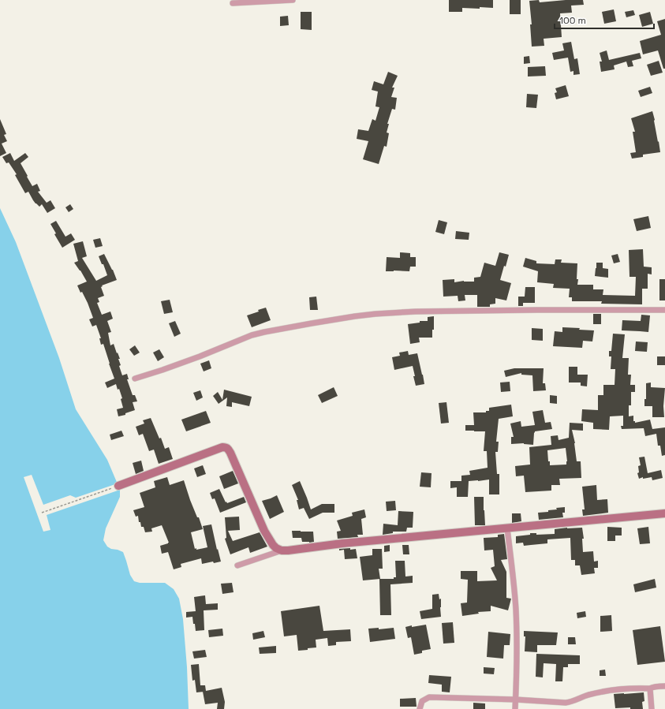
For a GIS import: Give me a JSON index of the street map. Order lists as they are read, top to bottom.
{
  "scale_bar": "100 m"
}
